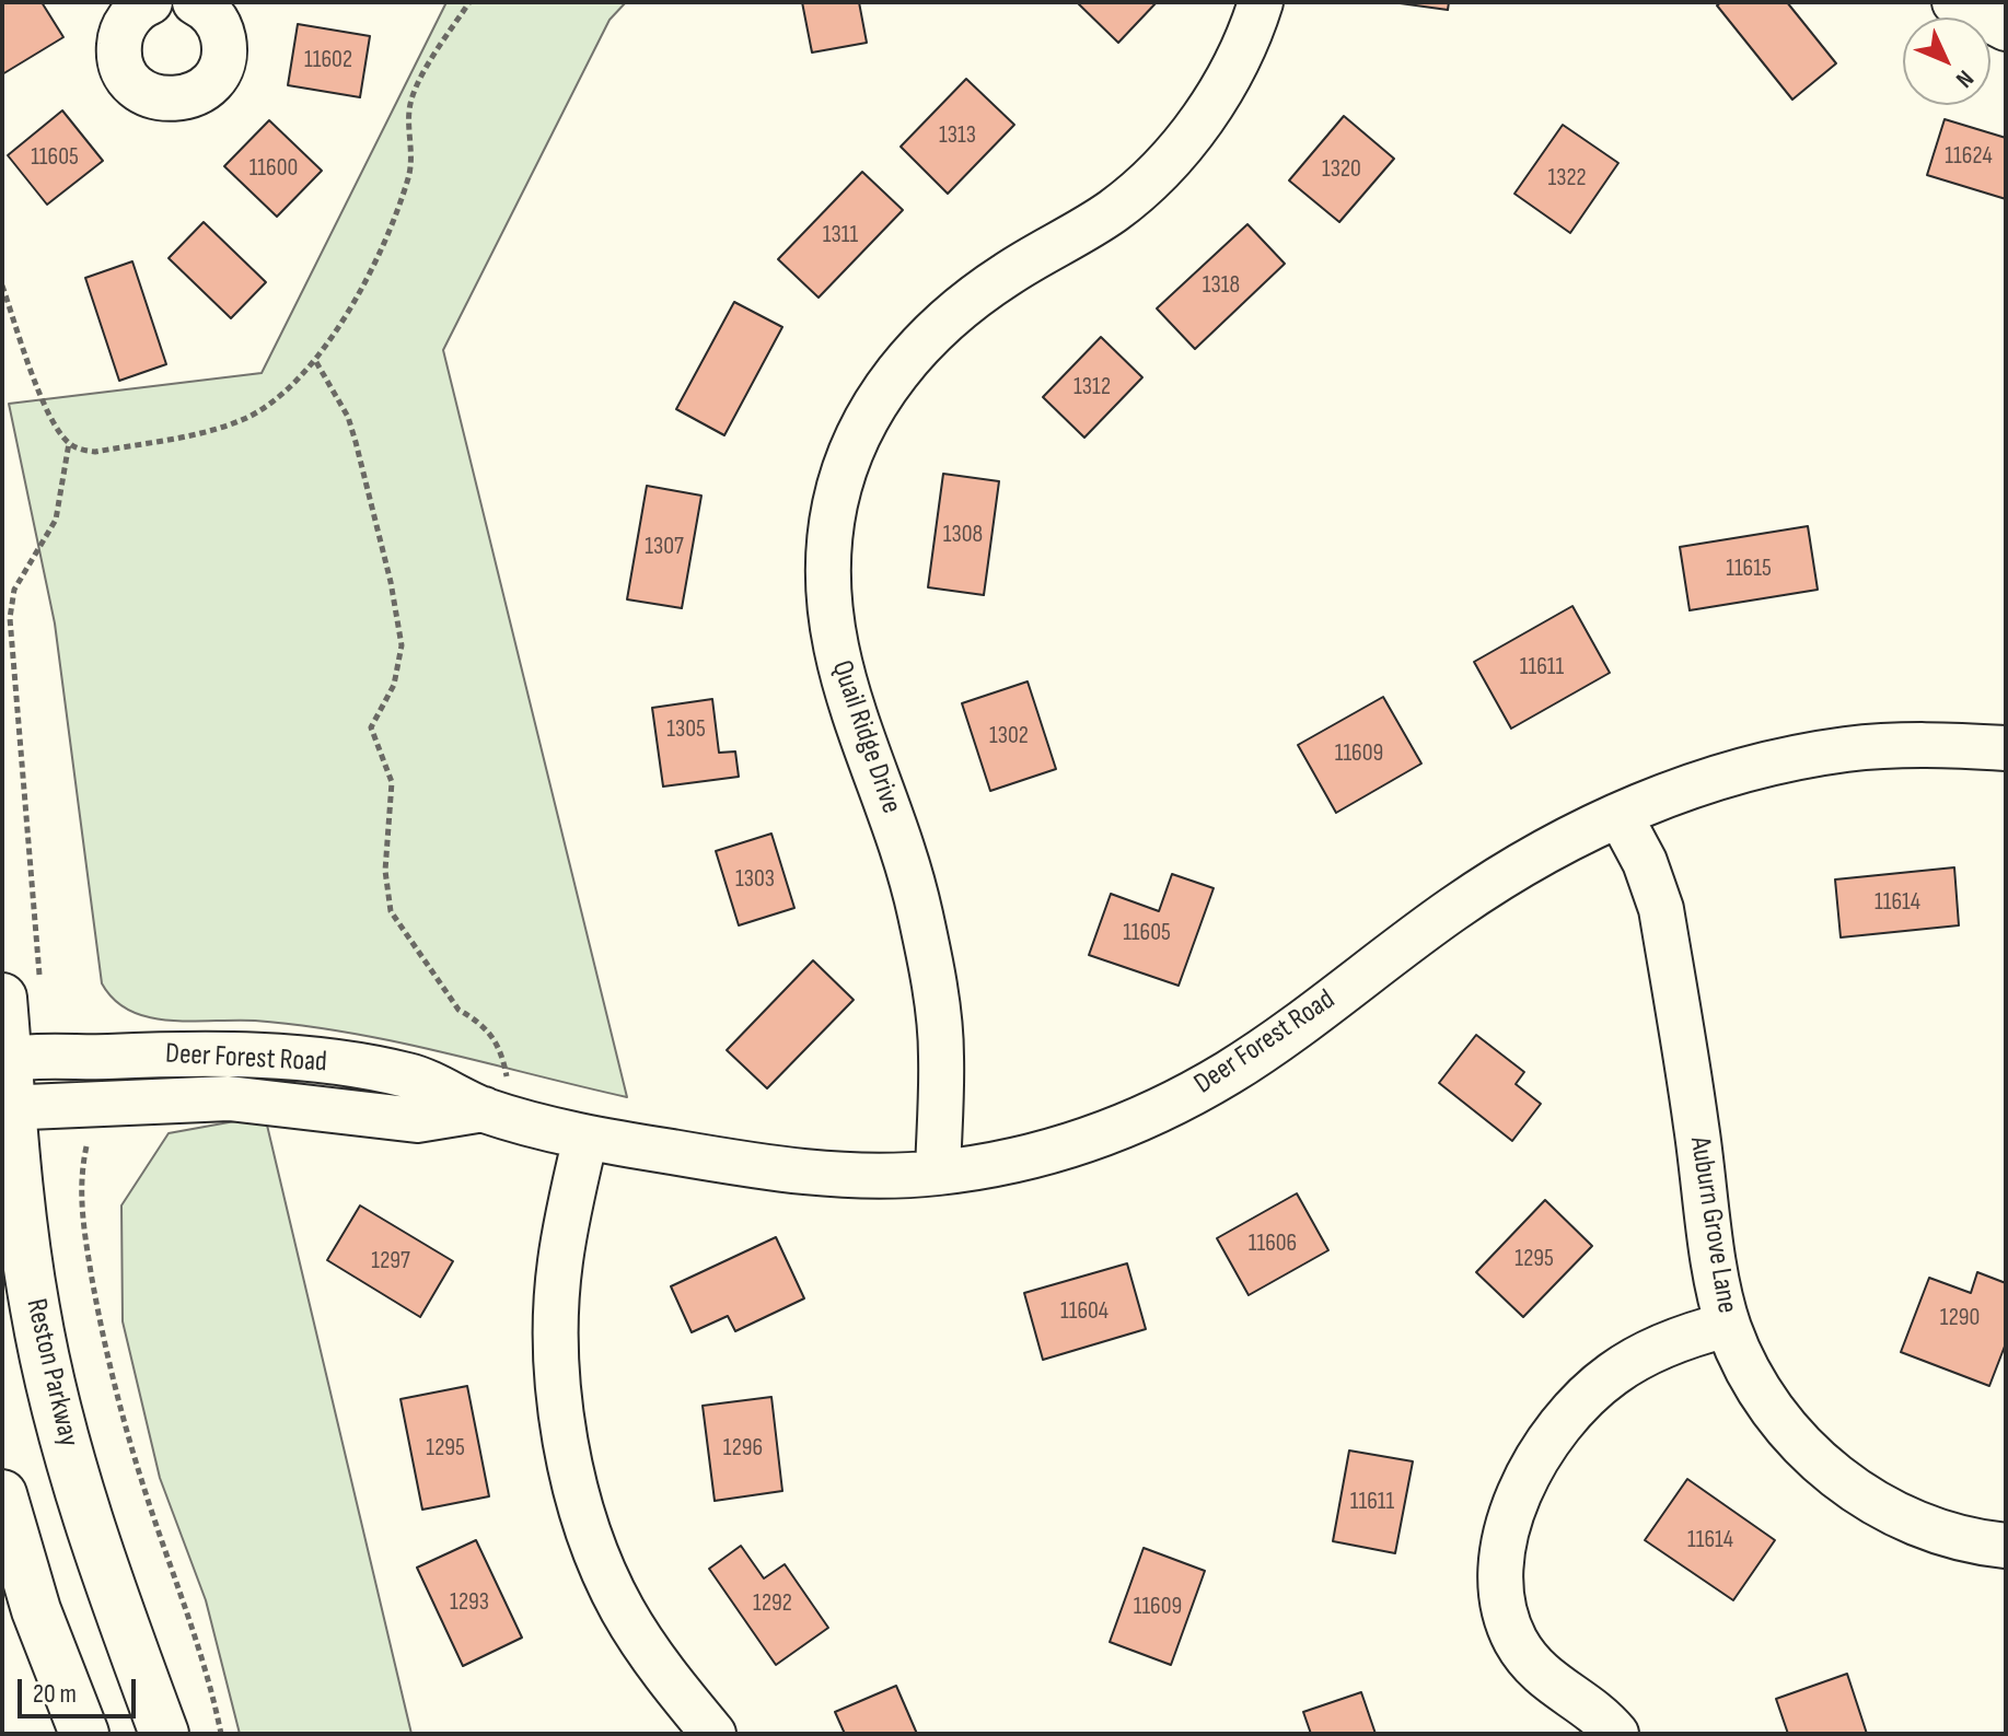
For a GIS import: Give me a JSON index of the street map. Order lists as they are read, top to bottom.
{
  "streets": {
    "main road": ["Reston Parkway"],
    "street": ["Quail Ridge Drive", "Deer Forest Road", "Auburn Grove Lane"]
  },
  "crossings": [
    ["Quail Ridge Drive", "Deer Forest Road"],
    ["Deer Forest Road", "Auburn Grove Lane"],
    ["Deer Forest Road", "Reston Parkway"]
  ],
  "house_numbers": [
    "11602",
    "1313",
    "11624",
    "11605",
    "11600",
    "1320",
    "1322",
    "1311",
    "1318",
    "1312",
    "1308",
    "1307",
    "11615",
    "11611",
    "1305",
    "1302",
    "11609",
    "1303",
    "11614",
    "11605",
    "11606",
    "1295",
    "1297",
    "11604",
    "1290",
    "1295",
    "1296",
    "11611",
    "11614",
    "1293",
    "1292",
    "11609"
  ],
  "scale_bar": "20 m",
  "north": "bottom right"
}
